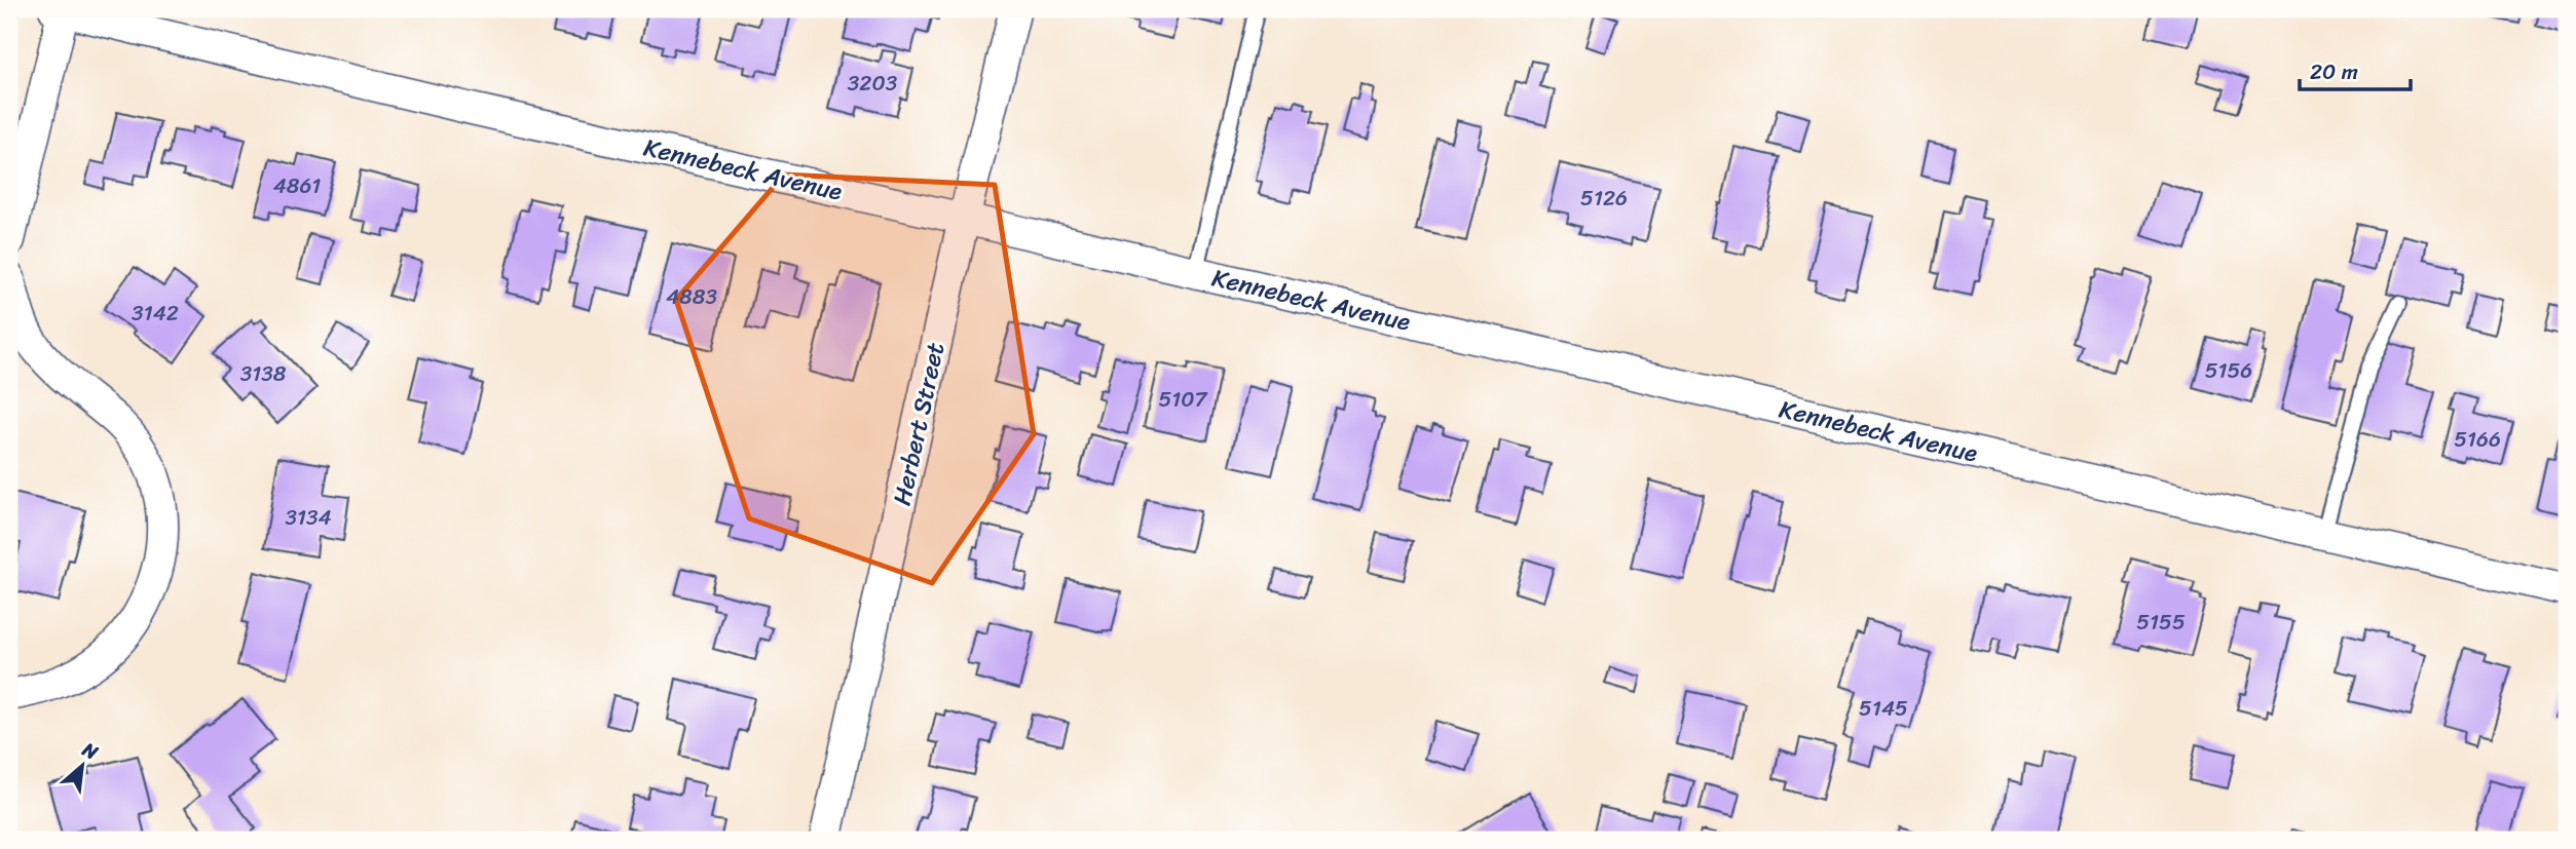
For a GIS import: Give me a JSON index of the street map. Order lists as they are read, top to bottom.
{
  "streets": {
    "street": ["Kennebeck Avenue", "Herbert Street"]
  },
  "crossings": [
    ["Kennebeck Avenue", "Herbert Street"]
  ],
  "house_numbers": [
    "3203",
    "4861",
    "5126",
    "4883",
    "3142",
    "5156",
    "3138",
    "5107",
    "5166",
    "3134",
    "5155",
    "5145"
  ],
  "scale_bar": "20 m",
  "north": "top right"
}
